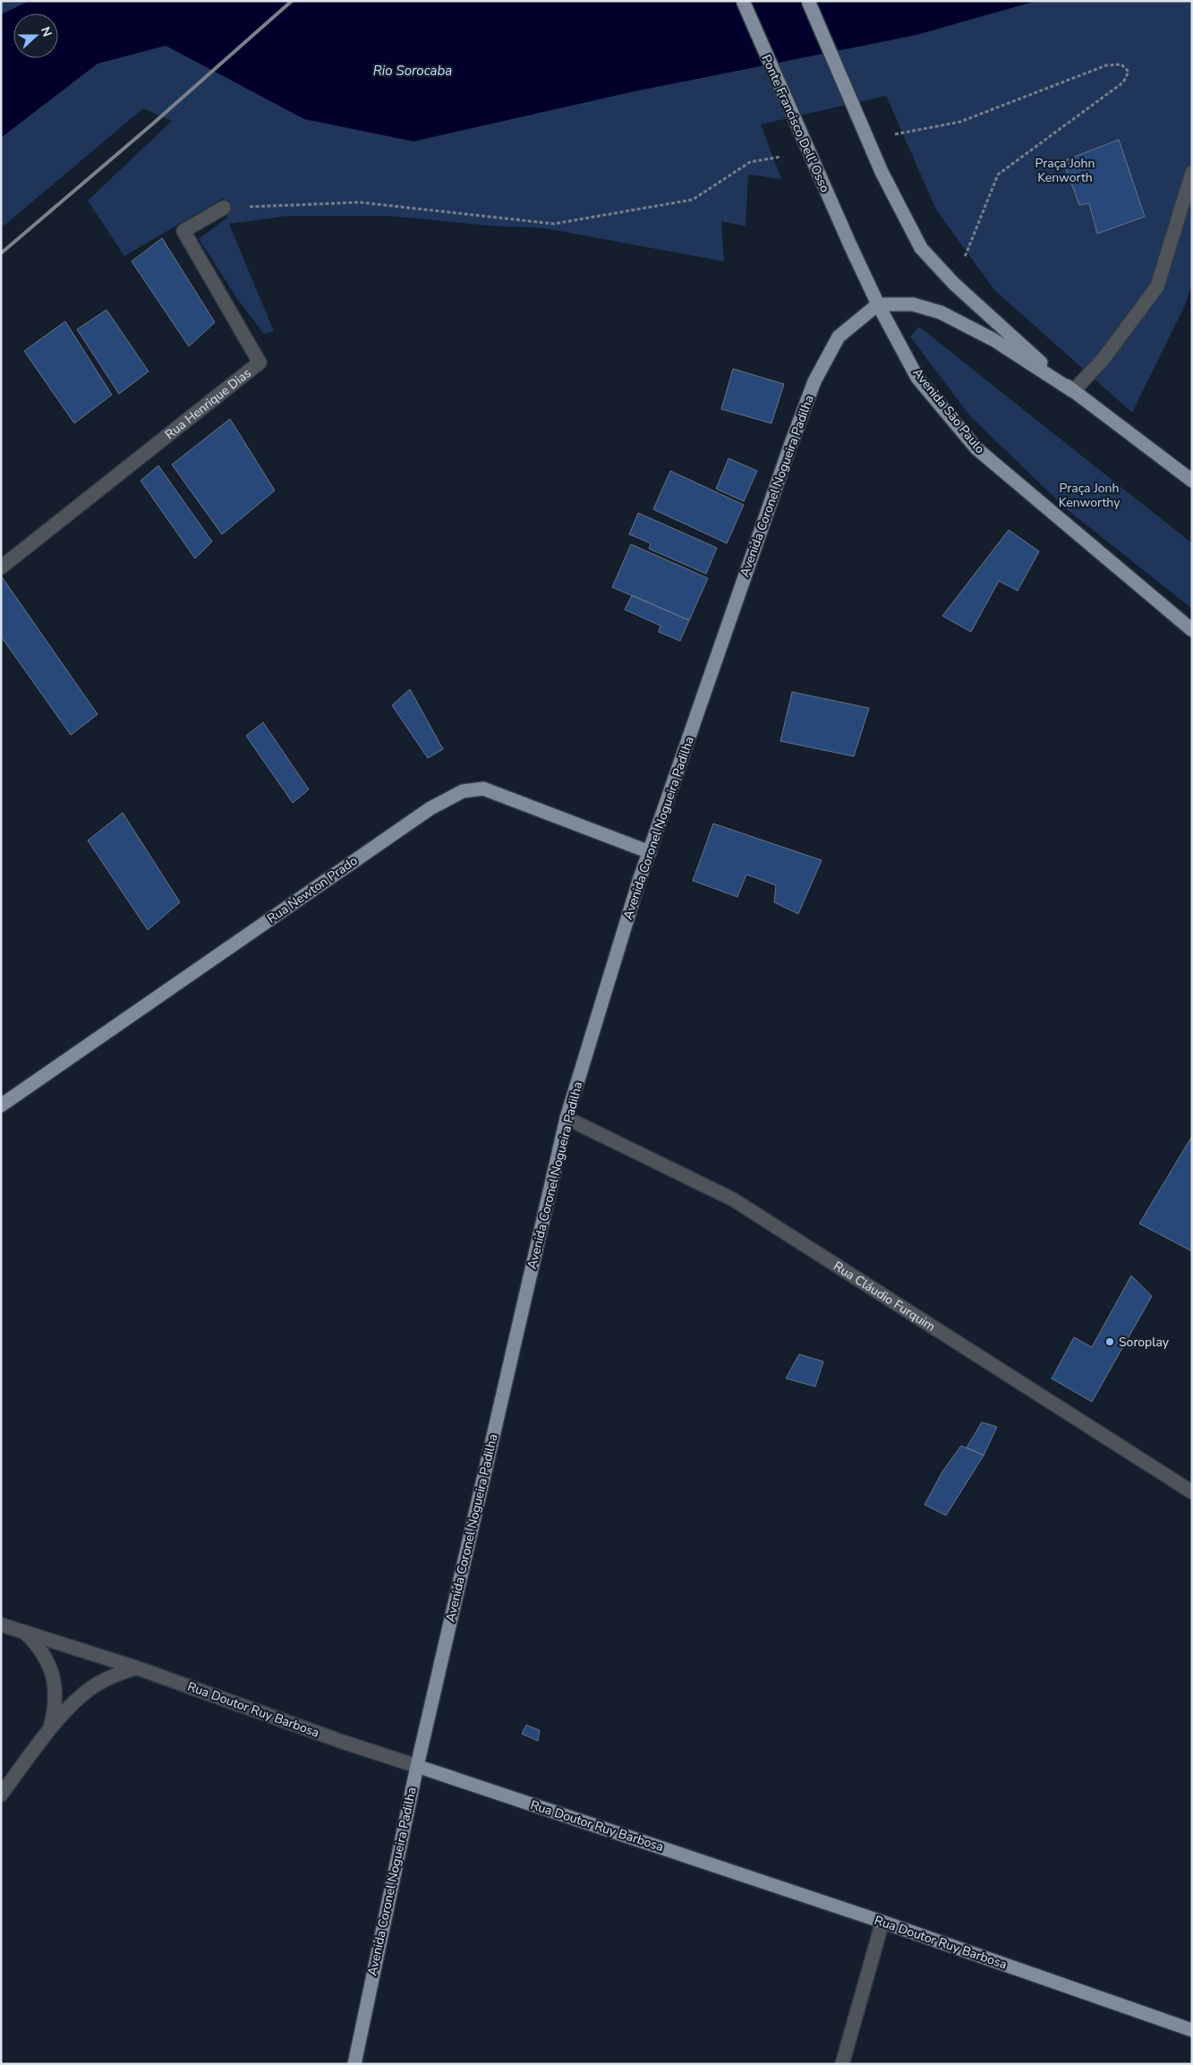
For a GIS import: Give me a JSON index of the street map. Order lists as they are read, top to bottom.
{
  "streets": {
    "main road": [
      "Ponte Francisco Dell' Osso",
      "Avenida São Paulo",
      "Avenida Coronel Nogueira Padilha",
      "Rua Newton Prado",
      "Rua Doutor Ruy Barbosa"
    ],
    "street": ["Rua Henrique Dias", "Rua Cláudio Furquim"]
  },
  "crossings": [
    ["Ponte Francisco Dell' Osso", "Avenida São Paulo"],
    ["Avenida São Paulo", "Avenida Coronel Nogueira Padilha"],
    ["Avenida Coronel Nogueira Padilha", "Rua Newton Prado"],
    ["Avenida Coronel Nogueira Padilha", "Rua Cláudio Furquim"],
    ["Avenida Coronel Nogueira Padilha", "Rua Doutor Ruy Barbosa"]
  ],
  "water": ["Rio Sorocaba"],
  "parks": ["Praça John Kenworth", "Praça Jonh Kenworthy"],
  "places": ["Soroplay"],
  "north": "right"
}
